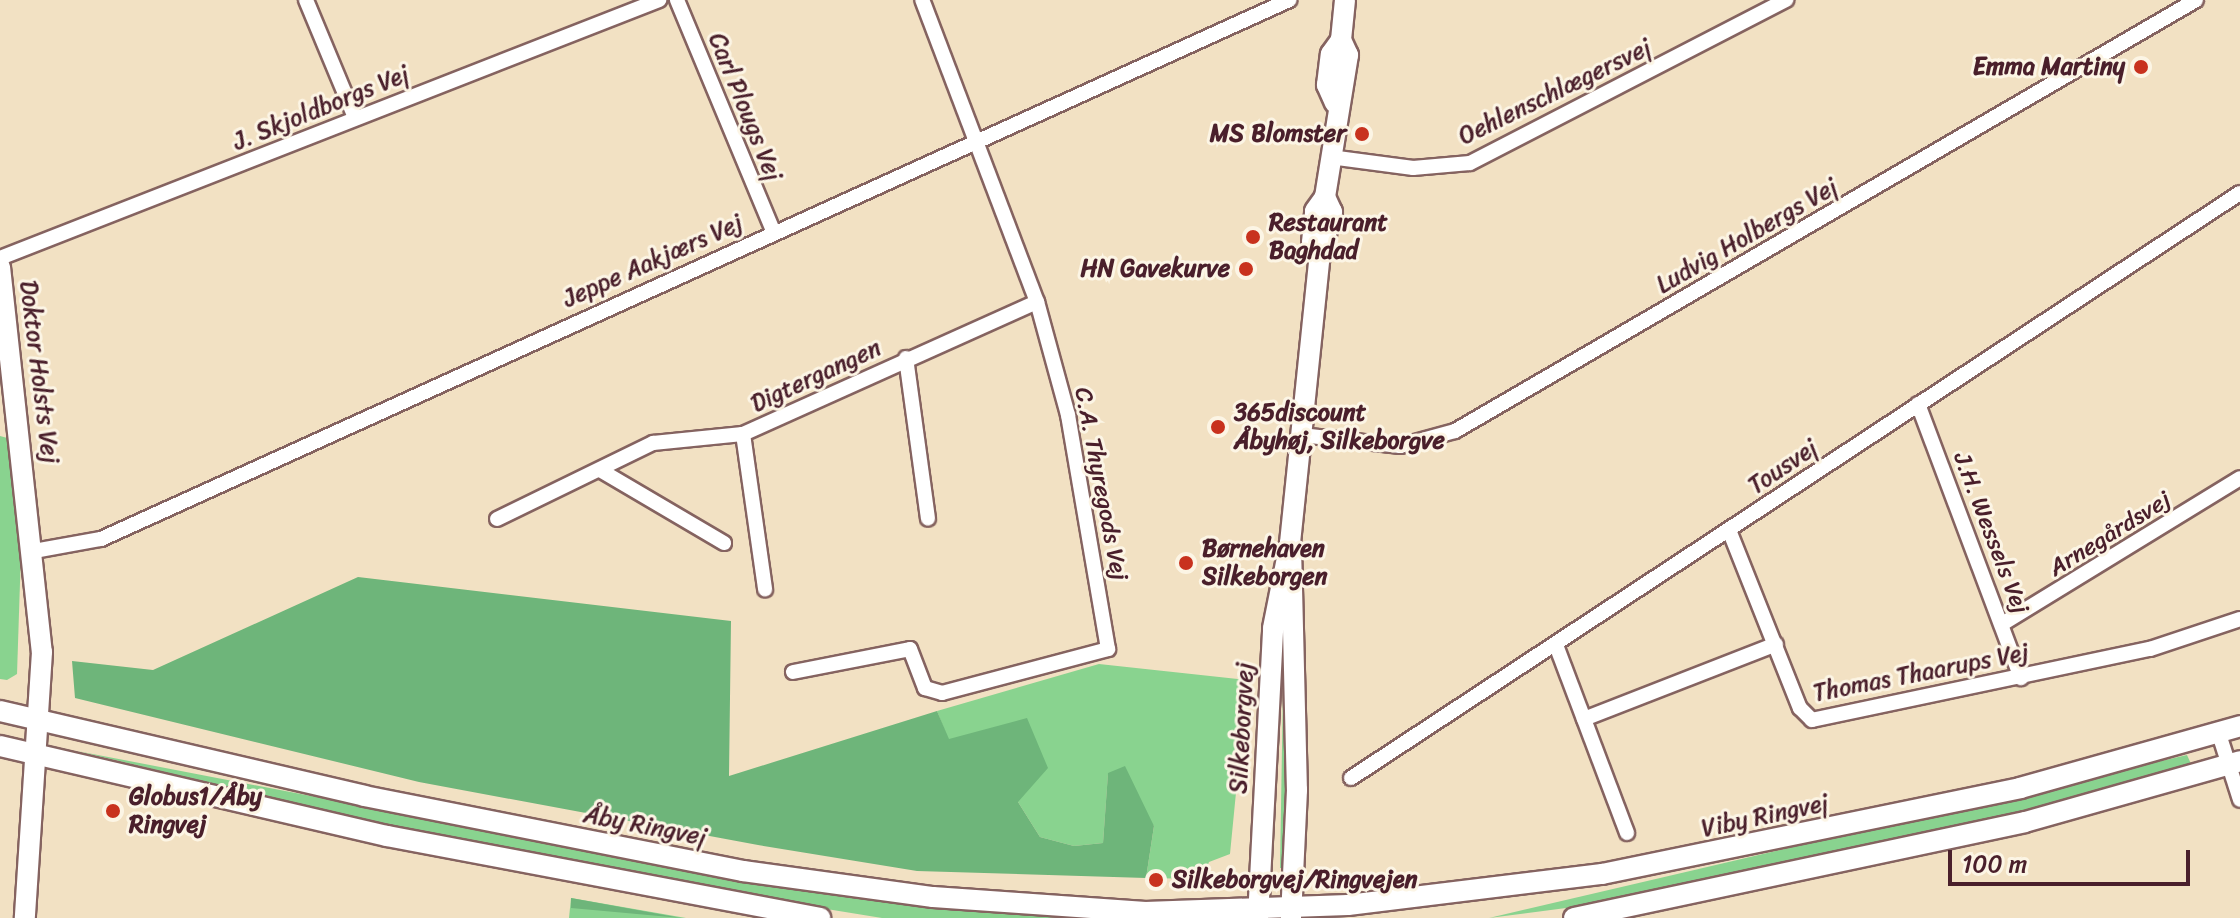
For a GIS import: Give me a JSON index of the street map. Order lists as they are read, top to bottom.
{
  "streets": {
    "main road": [
      "Doktor Holsts Vej",
      "Silkeborgvej",
      "Viby Ringvej",
      "Åby Ringvej"
    ],
    "street": [
      "Oehlenschlægersvej",
      "Carl Plougs Vej",
      "J. Skjoldborgs Vej",
      "Ludvig Holbergs Vej",
      "Jeppe Aakjærs Vej",
      "Digtergangen",
      "Tousvej",
      "C.A. Thyregods Vej",
      "J.H. Wessels Vej",
      "Arnegårdsvej",
      "Thomas Thaarups Vej"
    ]
  },
  "crossings": [
    ["Oehlenschlægersvej", "Silkeborgvej"],
    ["Carl Plougs Vej", "Jeppe Aakjærs Vej"],
    ["Ludvig Holbergs Vej", "Silkeborgvej"],
    ["Jeppe Aakjærs Vej", "Doktor Holsts Vej"],
    ["Jeppe Aakjærs Vej", "C.A. Thyregods Vej"],
    ["Doktor Holsts Vej", "Åby Ringvej"],
    ["Digtergangen", "C.A. Thyregods Vej"],
    ["Tousvej", "J.H. Wessels Vej"],
    ["Tousvej", "Thomas Thaarups Vej"],
    ["J.H. Wessels Vej", "Arnegårdsvej"],
    ["J.H. Wessels Vej", "Thomas Thaarups Vej"],
    ["Silkeborgvej", "Viby Ringvej"],
    ["Silkeborgvej", "Åby Ringvej"],
    ["Viby Ringvej", "Åby Ringvej"]
  ],
  "places": [
    "Emma Martiny",
    "MS Blomster",
    "Restaurant Baghdad",
    "HN Gavekurve",
    "365discount Åbyhøj, Silkeborgve",
    "Børnehaven Silkeborgen",
    "Globus1/Åby Ringvej",
    "Silkeborgvej/Ringvejen"
  ],
  "scale_bar": "100 m"
}
